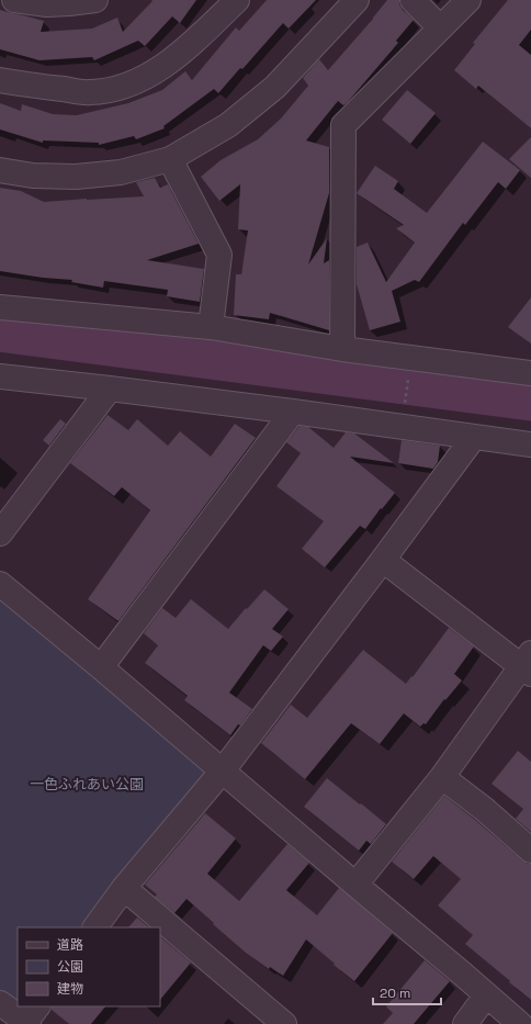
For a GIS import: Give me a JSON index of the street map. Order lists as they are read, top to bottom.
{
  "parks": ["一色ふれあい公園"],
  "legend": ["道路", "公園", "建物"],
  "scale_bar": "20 m"
}
